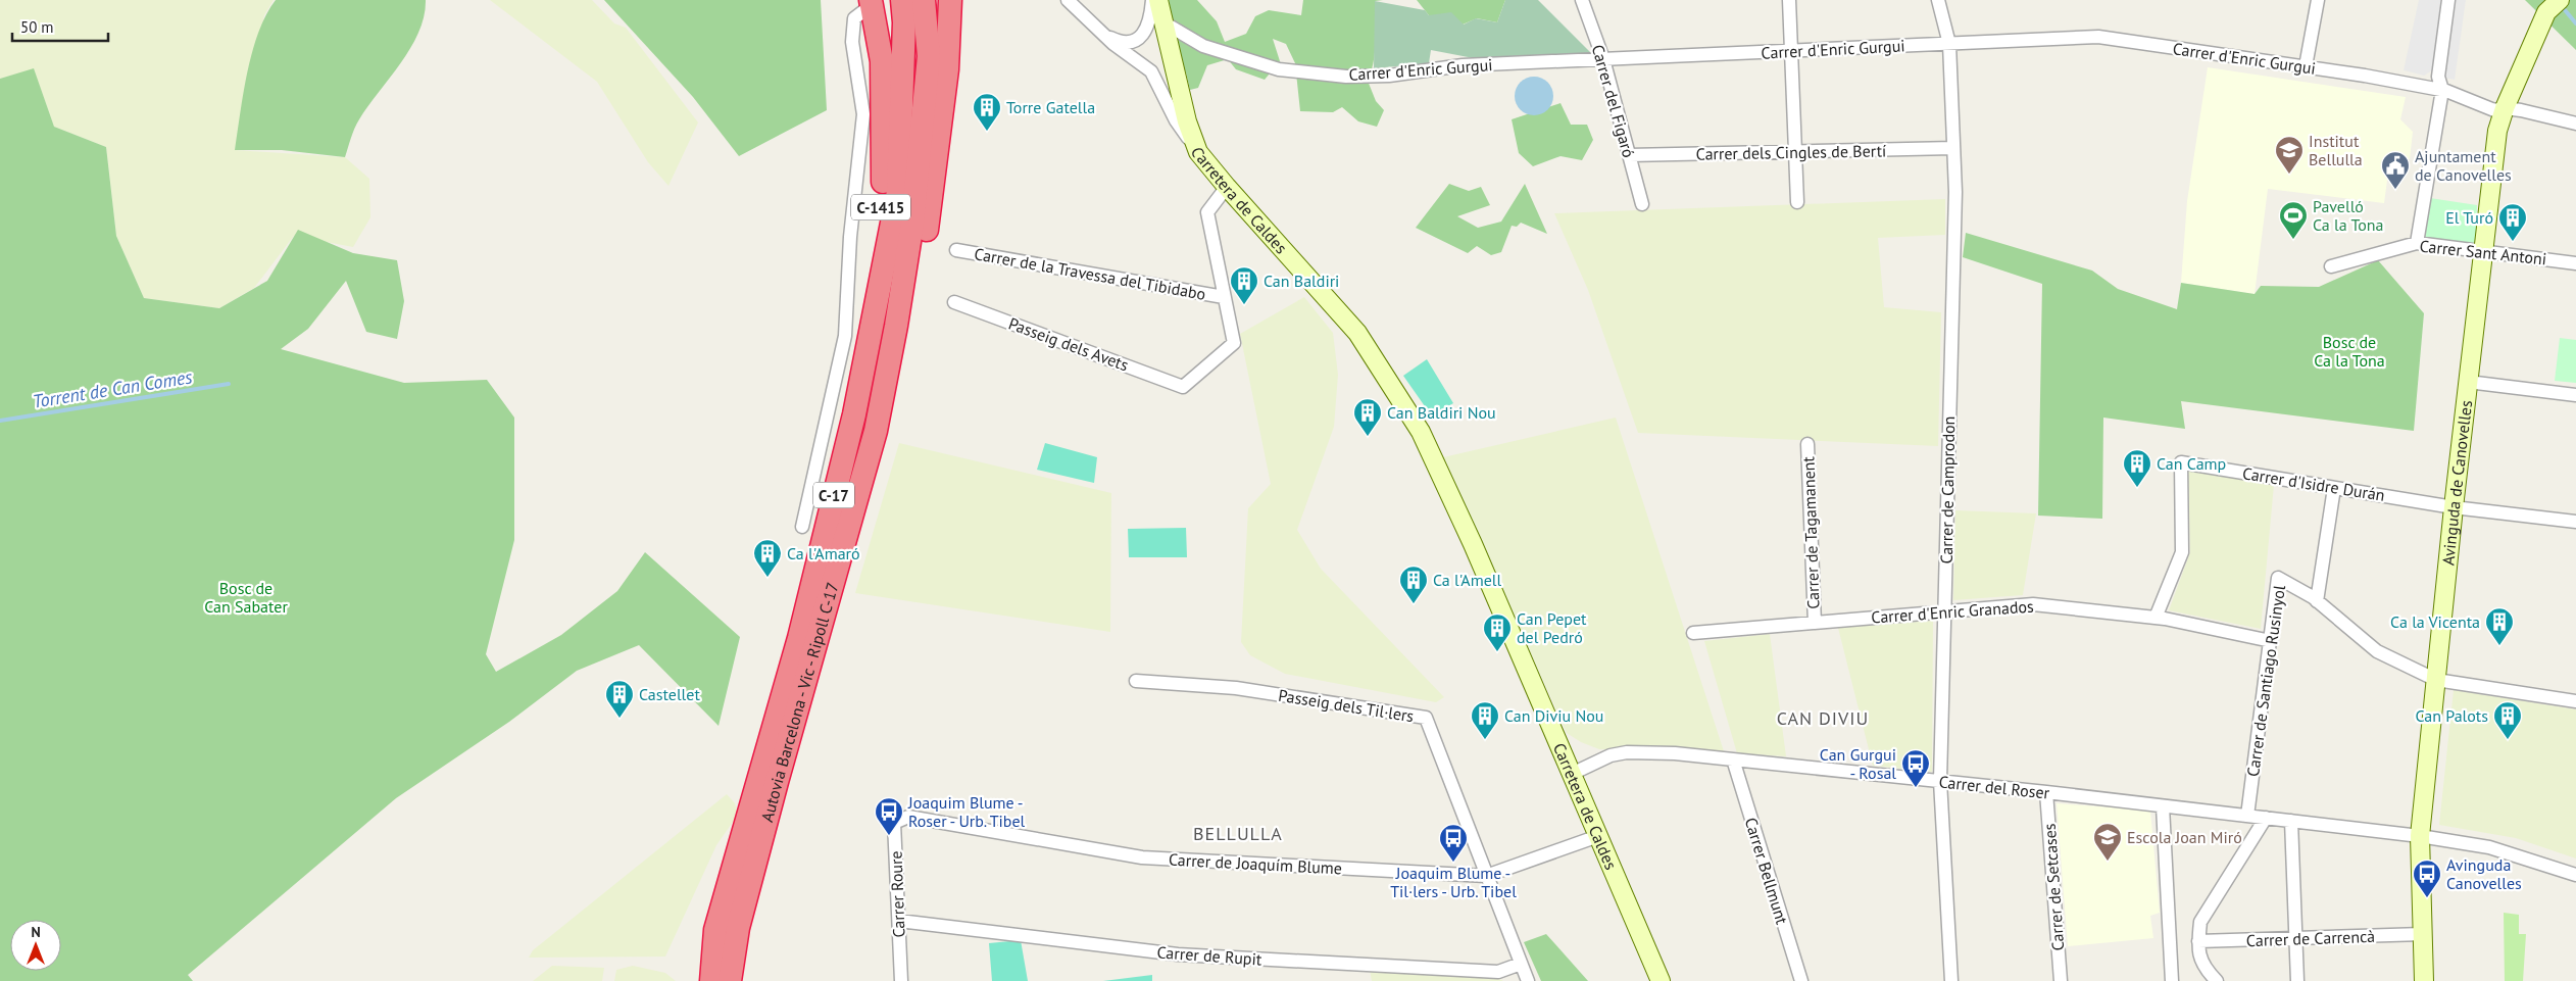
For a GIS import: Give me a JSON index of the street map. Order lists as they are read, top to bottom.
{
  "streets": {
    "highway": ["C-1415", "C-17", "Autovia Barcelona - Vic - Ripoll C-17"],
    "street": [
      "Carrer d'Enric Gurgui",
      "Carrer del Figaró",
      "Carrer dels Cingles de Bertí",
      "Carretera de Caldes",
      "Carrer Sant Antoni",
      "Carrer de la Travessa del Tibidabo",
      "Passeig dels Avets",
      "Avinguda de Canovelles",
      "Carrer d'Isidre Durán",
      "Carrer de Camprodon",
      "Carrer de Tagamanent",
      "Carrer d'Enric Granados",
      "Carrer de Santiago Rusinyol",
      "Passeig dels Til·lers",
      "Carrer del Roser",
      "Carrer de Joaquím Blume",
      "Carrer Bellmunt",
      "Carrer de Setcases",
      "Carrer Roure",
      "Carrer de Carrencà",
      "Carrer de Rupit"
    ]
  },
  "crossings": [
    ["Carrer d'Enric Gurgui", "Carrer del Figaró"],
    ["Carrer d'Enric Gurgui", "Carretera de Caldes"],
    ["Carrer d'Enric Gurgui", "Avinguda de Canovelles"],
    ["Carrer d'Enric Gurgui", "Carrer de Camprodon"],
    ["Carrer del Figaró", "Carrer dels Cingles de Bertí"],
    ["Carrer dels Cingles de Bertí", "Carrer de Camprodon"],
    ["Carretera de Caldes", "Carrer del Roser"],
    ["Carretera de Caldes", "Carrer de Joaquím Blume"],
    ["C-1415", "Autovia Barcelona - Vic - Ripoll C-17"],
    ["Carrer Sant Antoni", "Avinguda de Canovelles"],
    ["Carrer de la Travessa del Tibidabo", "Passeig dels Avets"],
    ["Avinguda de Canovelles", "Carrer d'Isidre Durán"],
    ["Avinguda de Canovelles", "Carrer de Santiago Rusinyol"],
    ["Avinguda de Canovelles", "Carrer del Roser"],
    ["Avinguda de Canovelles", "Carrer de Carrencà"],
    ["Carrer d'Isidre Durán", "Carrer d'Enric Granados"],
    ["Carrer de Camprodon", "Carrer d'Enric Granados"],
    ["Carrer de Camprodon", "Carrer del Roser"],
    ["Carrer de Tagamanent", "Carrer d'Enric Granados"],
    ["Carrer d'Enric Granados", "Carrer de Santiago Rusinyol"],
    ["Carrer de Santiago Rusinyol", "Carrer del Roser"],
    ["Passeig dels Til·lers", "Carrer de Joaquím Blume"],
    ["Passeig dels Til·lers", "Carrer de Rupit"],
    ["Carrer del Roser", "Carrer Bellmunt"],
    ["Carrer del Roser", "Carrer de Setcases"],
    ["Carrer de Joaquím Blume", "Carrer Roure"],
    ["Carrer Roure", "Carrer de Rupit"]
  ],
  "districts": ["CAN DIVIU", "BELLULLA"],
  "water": ["Torrent de Can Comes"],
  "parks": ["Bosc de Ca la Tona", "Bosc de Can Sabater"],
  "places": {
    "building": [
      "Torre Gatella",
      "El Turó",
      "Can Baldiri",
      "Can Baldiri Nou",
      "Can Camp",
      "Ca l'Amaró",
      "Ca l'Amell",
      "Ca la Vicenta",
      "Can Pepet del Pedró",
      "Castellet",
      "Can Diviu Nou",
      "Can Palots"
    ],
    "school or university": ["Institut Bellulla", "Escola Joan Miró"],
    "public building": ["Ajuntament de Canovelles"],
    "sports": ["Pavelló Ca la Tona"],
    "bus stop": [
      "Can Gurgui - Rosal",
      "Joaquim Blume - Roser - Urb. Tibel",
      "Joaquim Blume - Til·lers - Urb. Tibel",
      "Avinguda Canovelles"
    ]
  },
  "scale_bar": "50 m",
  "north": "top"
}
